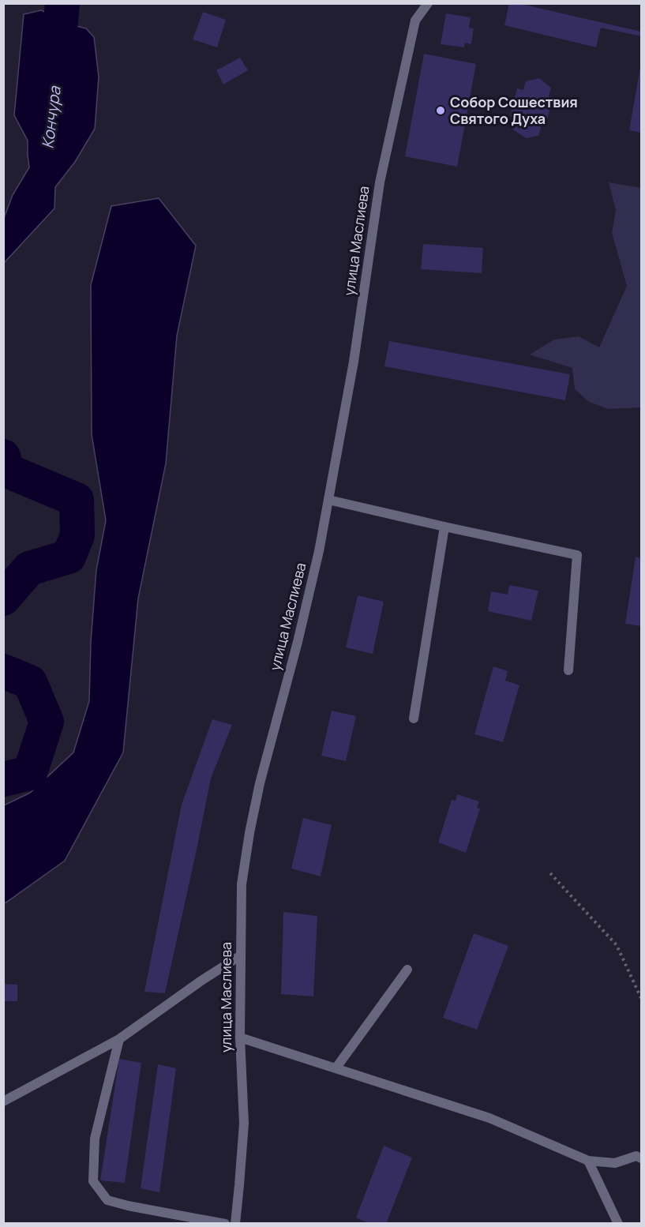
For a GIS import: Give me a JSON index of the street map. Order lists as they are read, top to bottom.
{
  "streets": {
    "street": ["улица Маслиева"]
  },
  "water": ["Кончура"],
  "places": ["Собор Сошествия Святого Духа"]
}
